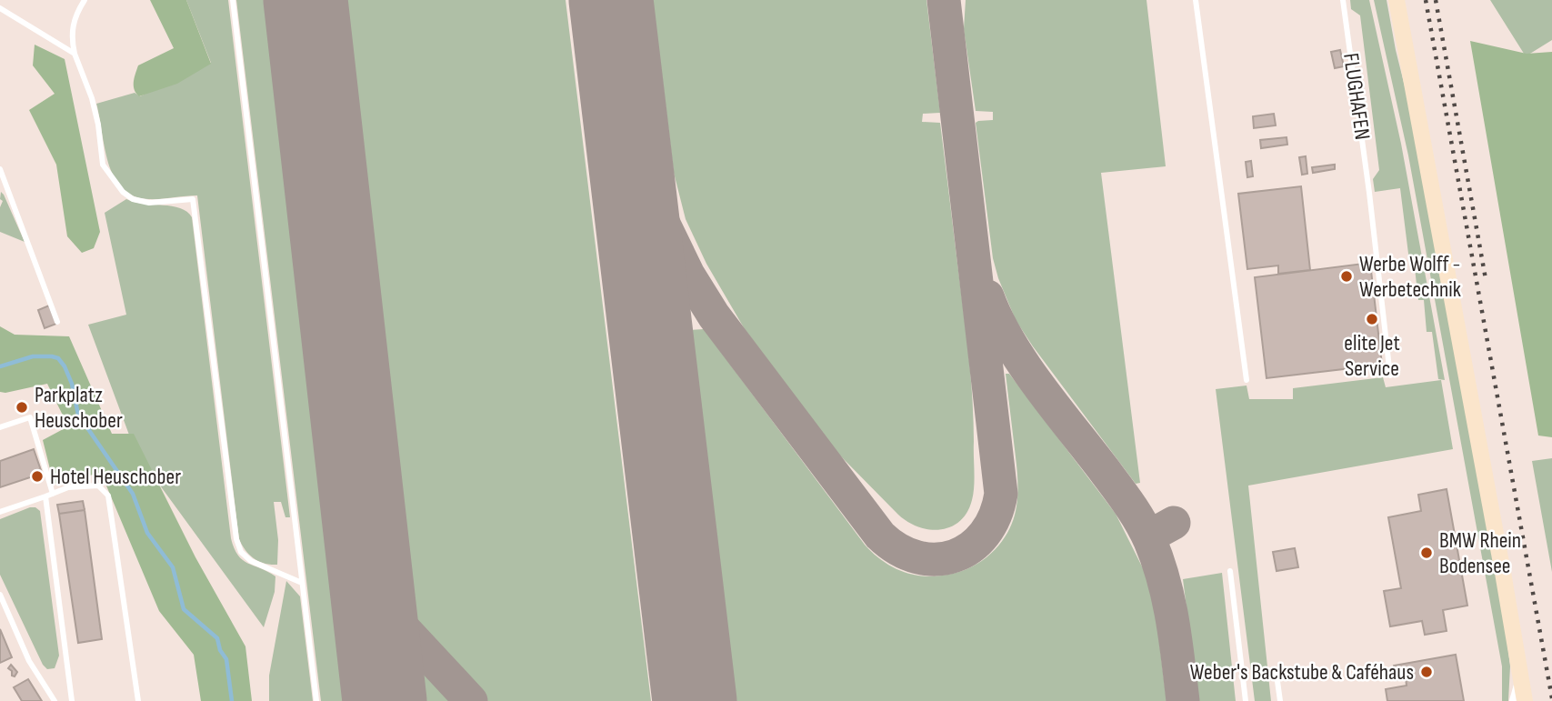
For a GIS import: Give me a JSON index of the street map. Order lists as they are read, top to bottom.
{
  "streets": {
    "lane": ["FLUGHAFEN"]
  },
  "places": [
    "Werbe Wolff - Werbetechnik",
    "elite Jet Service",
    "Parkplatz Heuschober",
    "Hotel Heuschober",
    "BMW Rhein Bodensee",
    "Weber's Backstube & Caféhaus"
  ]
}
